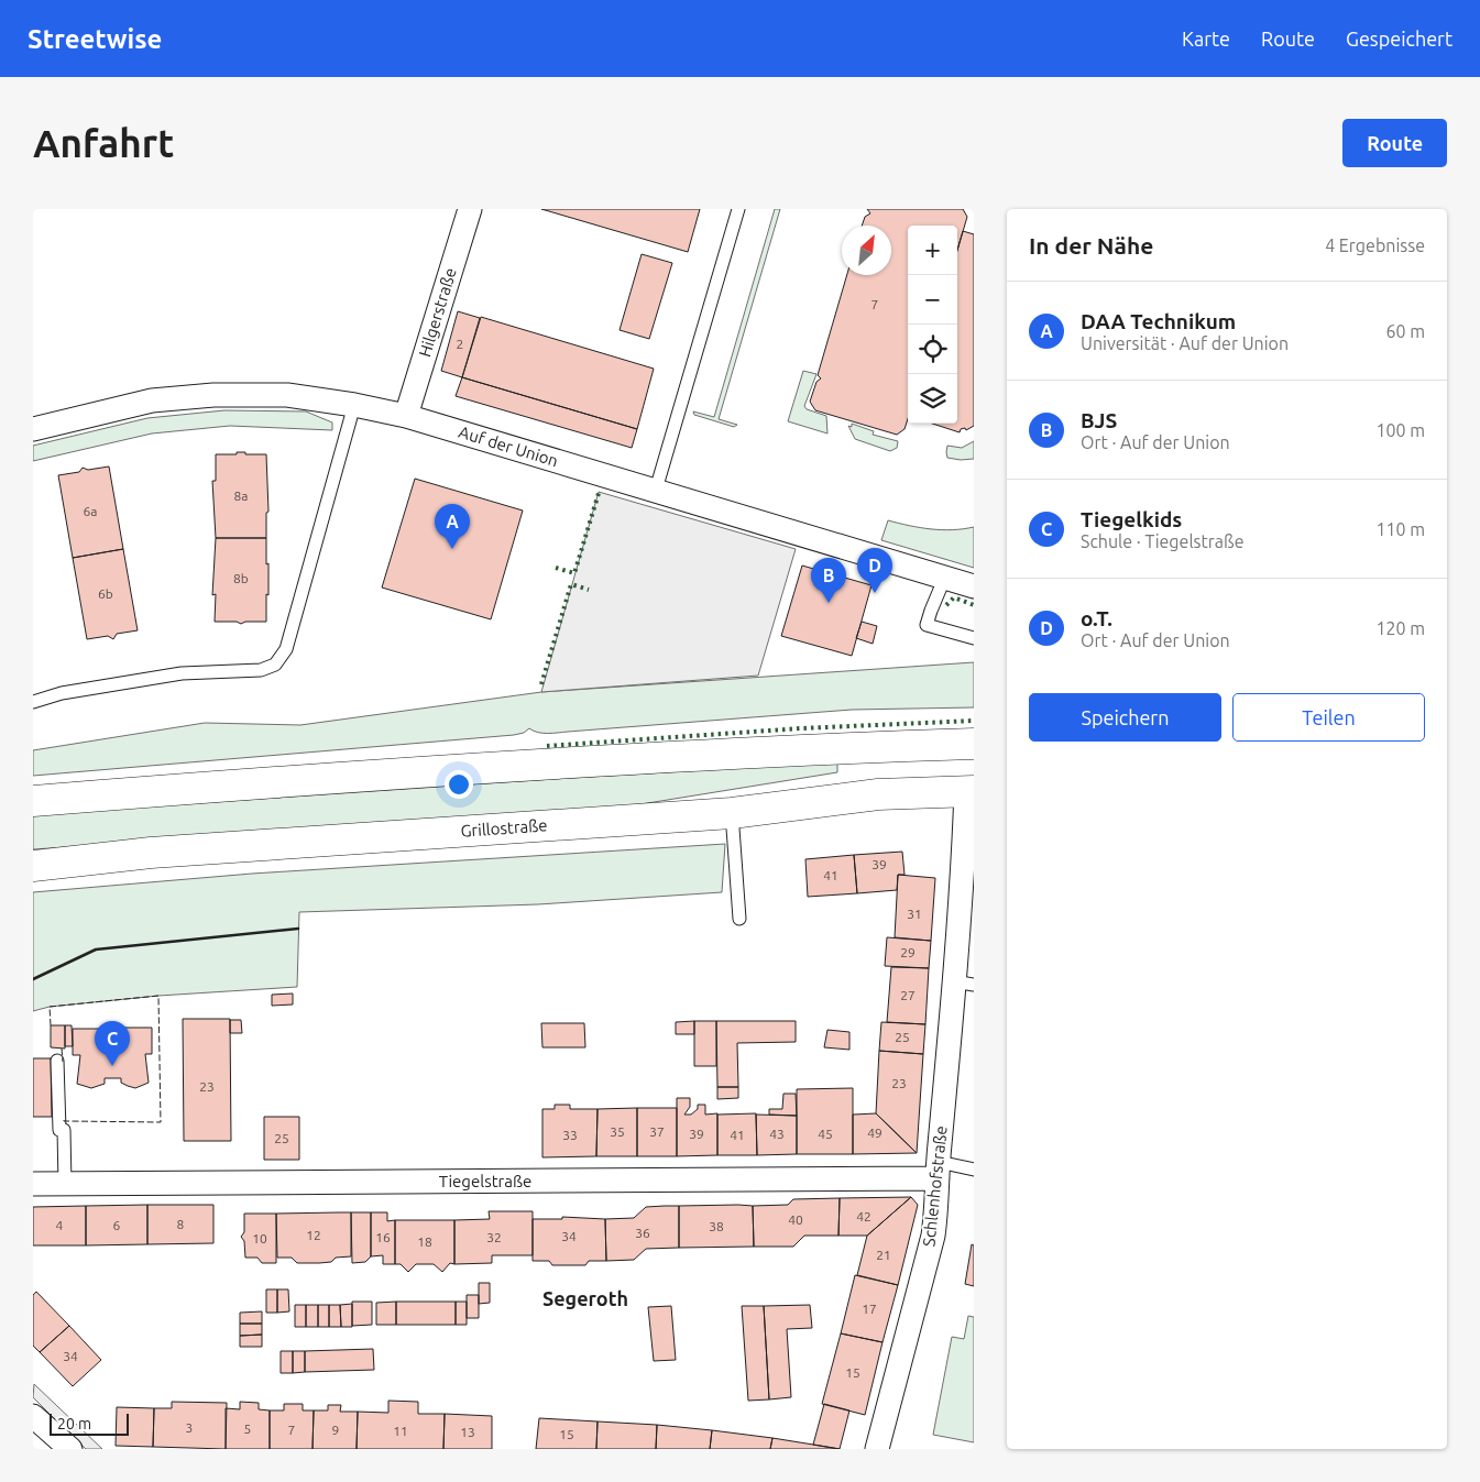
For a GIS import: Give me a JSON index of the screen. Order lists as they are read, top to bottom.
{
  "streets": {
    "main road": ["Grillostraße"],
    "street": [
      "Hilgerstraße",
      "Auf der Union",
      "Tiegelstraße",
      "Schlenhofstraße"
    ]
  },
  "crossings": [
    ["Hilgerstraße", "Auf der Union"],
    ["Grillostraße", "Schlenhofstraße"],
    ["Tiegelstraße", "Schlenhofstraße"]
  ],
  "districts": ["Segeroth"],
  "house_numbers": [
    "7",
    "2",
    "8a",
    "6a",
    "8b",
    "6b",
    "39",
    "41",
    "31",
    "29",
    "27",
    "25",
    "23",
    "23",
    "35",
    "37",
    "49",
    "39",
    "43",
    "45",
    "33",
    "41",
    "25",
    "42",
    "40",
    "8",
    "4",
    "6",
    "38",
    "36",
    "12",
    "34",
    "16",
    "32",
    "10",
    "18",
    "21",
    "17",
    "34",
    "15",
    "3",
    "5",
    "7",
    "9",
    "11",
    "13",
    "15"
  ],
  "scale_bar": "20 m",
  "north": "top right",
  "page": {
    "header": "Streetwise",
    "nav": ["Karte", "Route", "Gespeichert"],
    "buttons": [
      "Route",
      ["Speichern", "Teilen"]
    ],
    "title": "Anfahrt",
    "heading": ["In der Nähe", "4 Ergebnisse"],
    "map_buttons": ["+", "−"],
    "list": [
      {
        "mark": "A",
        "name": "DAA Technikum",
        "note": "Universität · Auf der Union",
        "value": "60 m"
      },
      {
        "mark": "B",
        "name": "BJS",
        "note": "Ort · Auf der Union",
        "value": "100 m"
      },
      {
        "mark": "C",
        "name": "Tiegelkids",
        "note": "Schule · Tiegelstraße",
        "value": "110 m"
      },
      {
        "mark": "D",
        "name": "o.T.",
        "note": "Ort · Auf der Union",
        "value": "120 m"
      }
    ],
    "pins": [
      "A",
      "D",
      "B",
      "C"
    ],
    "scale": "20 m"
  }
}
